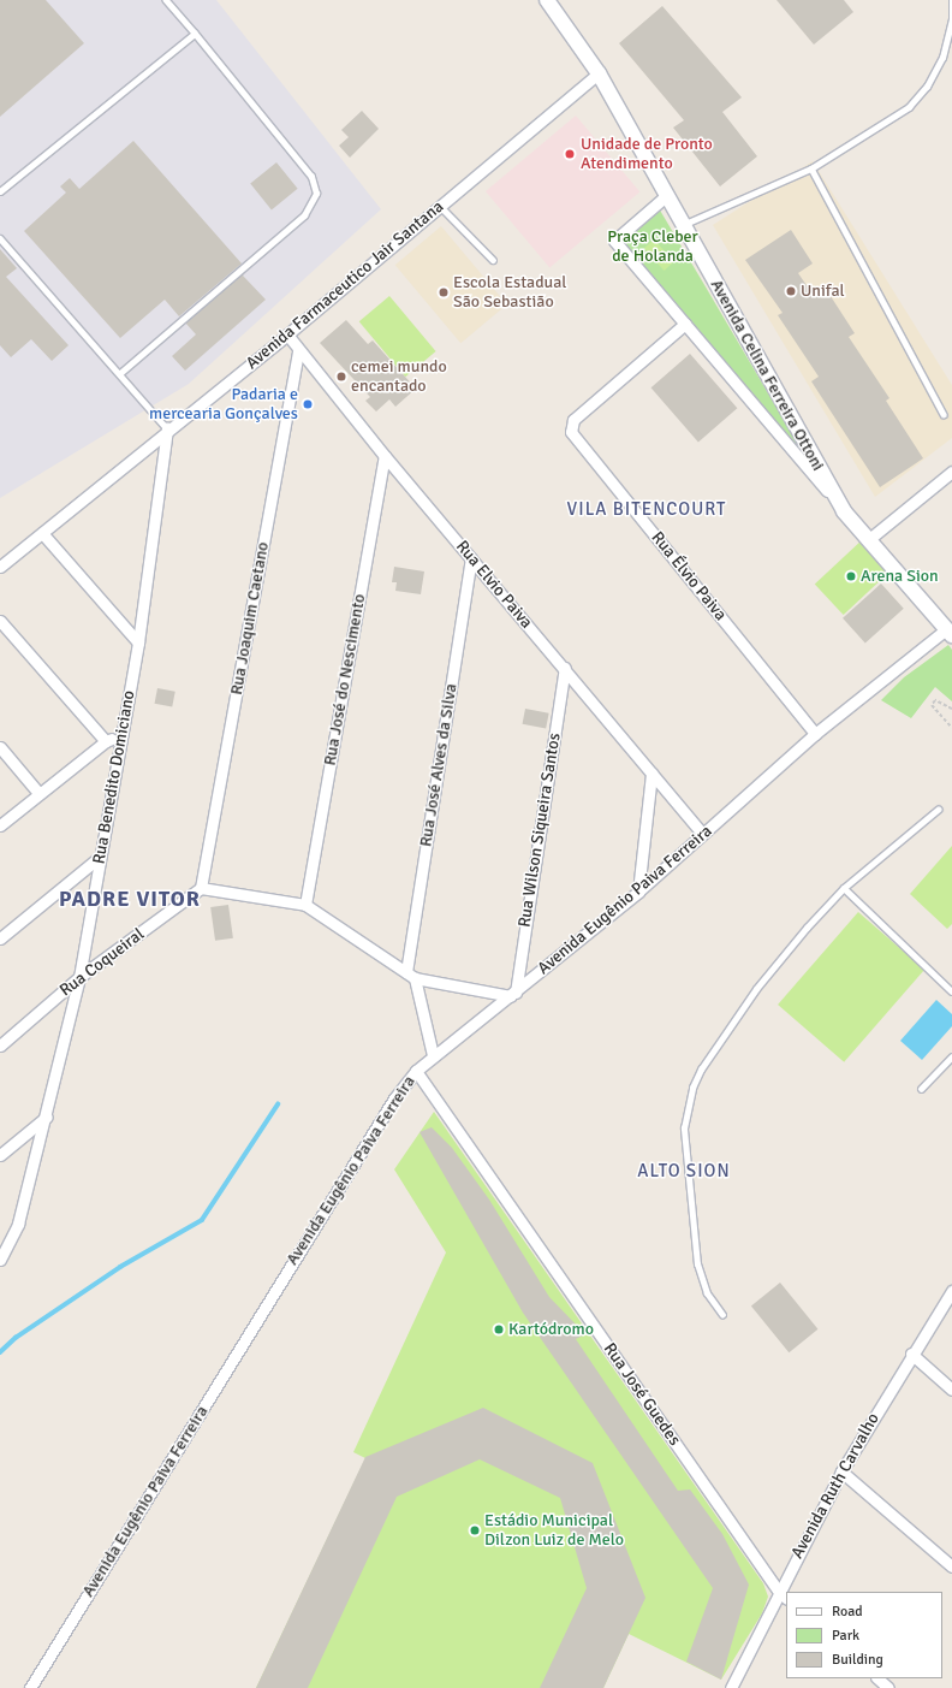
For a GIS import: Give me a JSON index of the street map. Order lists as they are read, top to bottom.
{
  "streets": {
    "street": [
      "Avenida Farmaceutico Jair Santana",
      "Avenida Celina Ferreira Ottoni",
      "Rua Élvio Paiva",
      "Rua Elvio Paiva",
      "Rua Joaquim Caetano",
      "Rua José do Nescimento",
      "Rua José Alves da Silva",
      "Rua Benedito Domiciano",
      "Rua Wilson Siqueira Santos",
      "Avenida Eugênio Paiva Ferreira",
      "Rua Coqueiral",
      "Rua José Guedes",
      "Avenida Ruth Carvalho"
    ]
  },
  "crossings": [
    ["Avenida Farmaceutico Jair Santana", "Avenida Celina Ferreira Ottoni"],
    ["Avenida Farmaceutico Jair Santana", "Rua Elvio Paiva"],
    ["Avenida Farmaceutico Jair Santana", "Rua Benedito Domiciano"],
    ["Avenida Celina Ferreira Ottoni", "Avenida Eugênio Paiva Ferreira"],
    ["Rua Élvio Paiva", "Avenida Eugênio Paiva Ferreira"],
    ["Rua Elvio Paiva", "Rua Joaquim Caetano"],
    ["Rua Elvio Paiva", "Rua José do Nescimento"],
    ["Rua Elvio Paiva", "Rua José Alves da Silva"],
    ["Rua Elvio Paiva", "Rua Wilson Siqueira Santos"],
    ["Rua Elvio Paiva", "Avenida Eugênio Paiva Ferreira"],
    ["Rua Joaquim Caetano", "Rua Coqueiral"],
    ["Rua Benedito Domiciano", "Rua Coqueiral"],
    ["Rua Wilson Siqueira Santos", "Avenida Eugênio Paiva Ferreira"],
    ["Avenida Eugênio Paiva Ferreira", "Rua José Guedes"],
    ["Rua José Guedes", "Avenida Ruth Carvalho"]
  ],
  "districts": ["VILA BITENCOURT", "PADRE VITOR", "ALTO SION"],
  "parks": ["Praça Cleber de Holanda"],
  "places": [
    "Unidade de Pronto Atendimento",
    "Unifal",
    "Escola Estadual São Sebastião",
    "cemei mundo encantado",
    "Padaria e mercearia Gonçalves",
    "Arena Sion",
    "Kartódromo",
    "Estádio Municipal Dilzon Luiz de Melo"
  ],
  "legend": ["Road", "Park", "Building"]
}
